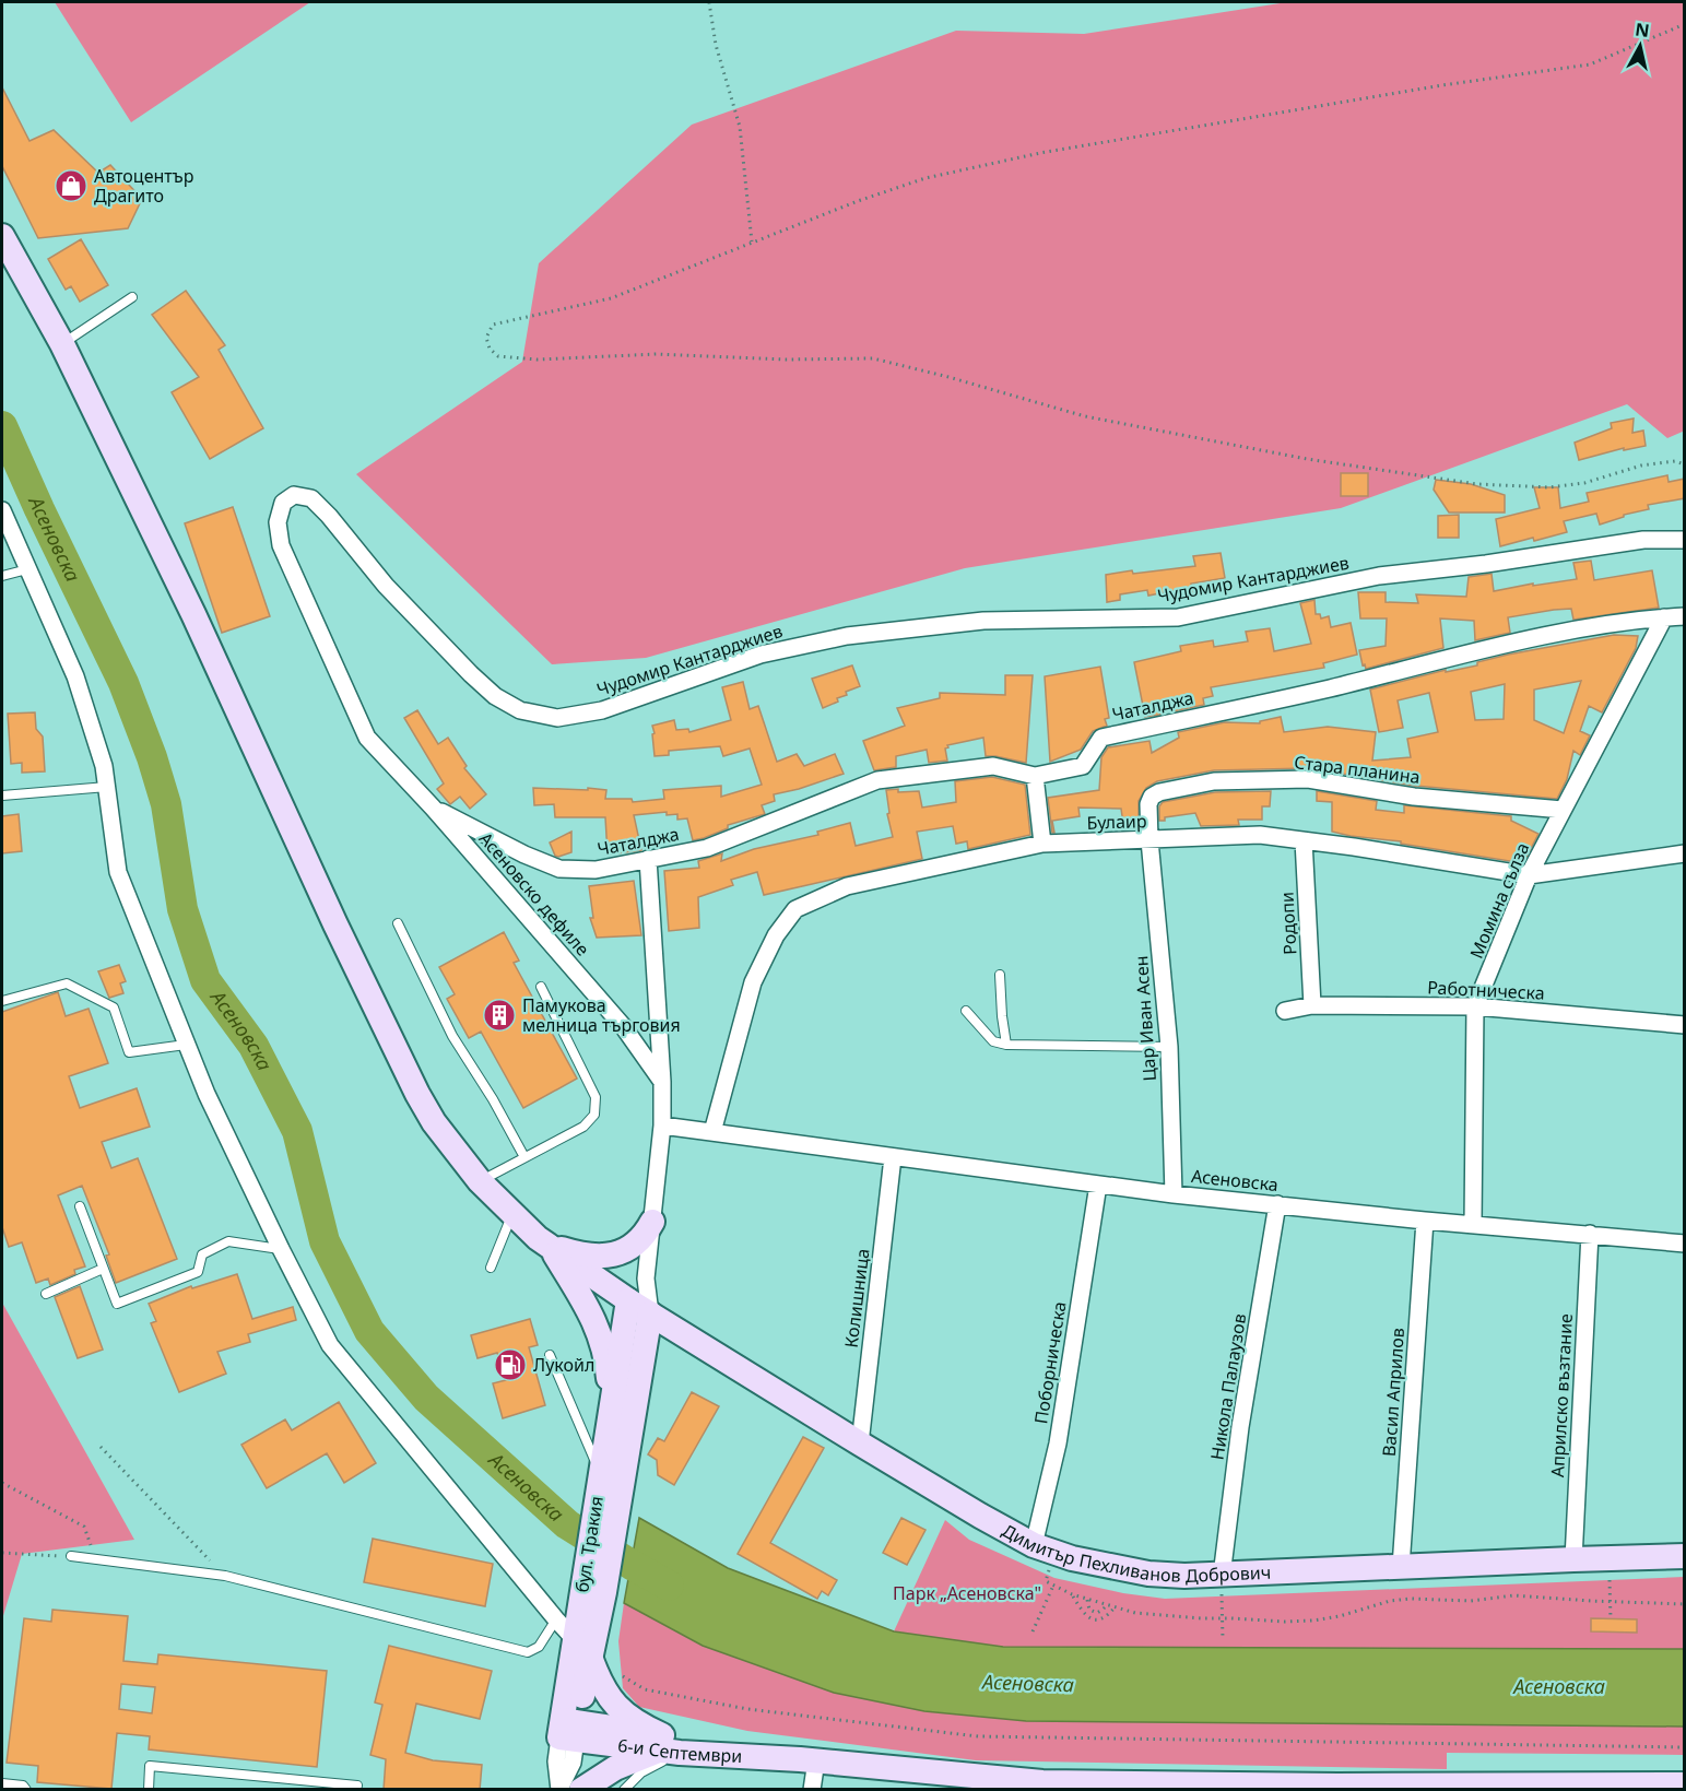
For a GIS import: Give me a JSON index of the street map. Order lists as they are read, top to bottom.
{
  "streets": {
    "main road": ["бул. Тракия", "Димитър Пехливанов Добрович", "6-и Септември"],
    "street": [
      "Чудомир Кантарджиев",
      "Чаталджа",
      "Стара планина",
      "Булаир",
      "Асеновско дефиле",
      "Момина сълза",
      "Родопи",
      "Работническа",
      "Цар Иван Асен",
      "Асеновска",
      "Колишница",
      "Поборническа",
      "Никола Палаузов",
      "Васил Априлов",
      "Априлско възтание"
    ]
  },
  "crossings": [
    ["Чудомир Кантарджиев", "Асеновско дефиле"],
    ["Чаталджа", "Асеновско дефиле"],
    ["Чаталджа", "Момина сълза"],
    ["Стара планина", "Булаир"],
    ["Стара планина", "Момина сълза"],
    ["Стара планина", "Цар Иван Асен"],
    ["Булаир", "Момина сълза"],
    ["Булаир", "Родопи"],
    ["Булаир", "Цар Иван Асен"],
    ["Булаир", "Асеновска"],
    ["Момина сълза", "Работническа"],
    ["Момина сълза", "Асеновска"],
    ["Родопи", "Работническа"],
    ["Цар Иван Асен", "Асеновска"],
    ["Асеновска", "Колишница"],
    ["Асеновска", "Поборническа"],
    ["Асеновска", "Никола Палаузов"],
    ["Асеновска", "Васил Априлов"],
    ["Асеновска", "Априлско възтание"],
    ["Колишница", "Димитър Пехливанов Добрович"],
    ["Поборническа", "Димитър Пехливанов Добрович"],
    ["Никола Палаузов", "Димитър Пехливанов Добрович"],
    ["Васил Априлов", "Димитър Пехливанов Добрович"],
    ["Априлско възтание", "Димитър Пехливанов Добрович"],
    ["бул. Тракия", "Димитър Пехливанов Добрович"],
    ["бул. Тракия", "6-и Септември"]
  ],
  "water": ["Асеновска"],
  "parks": ["Парк „Асеновска\""],
  "places": {
    "shop": ["Автоцентър Драгито"],
    "building": ["Памукова мелница търговия"],
    "fuel station": ["Лукойл"]
  },
  "north": "top"
}
